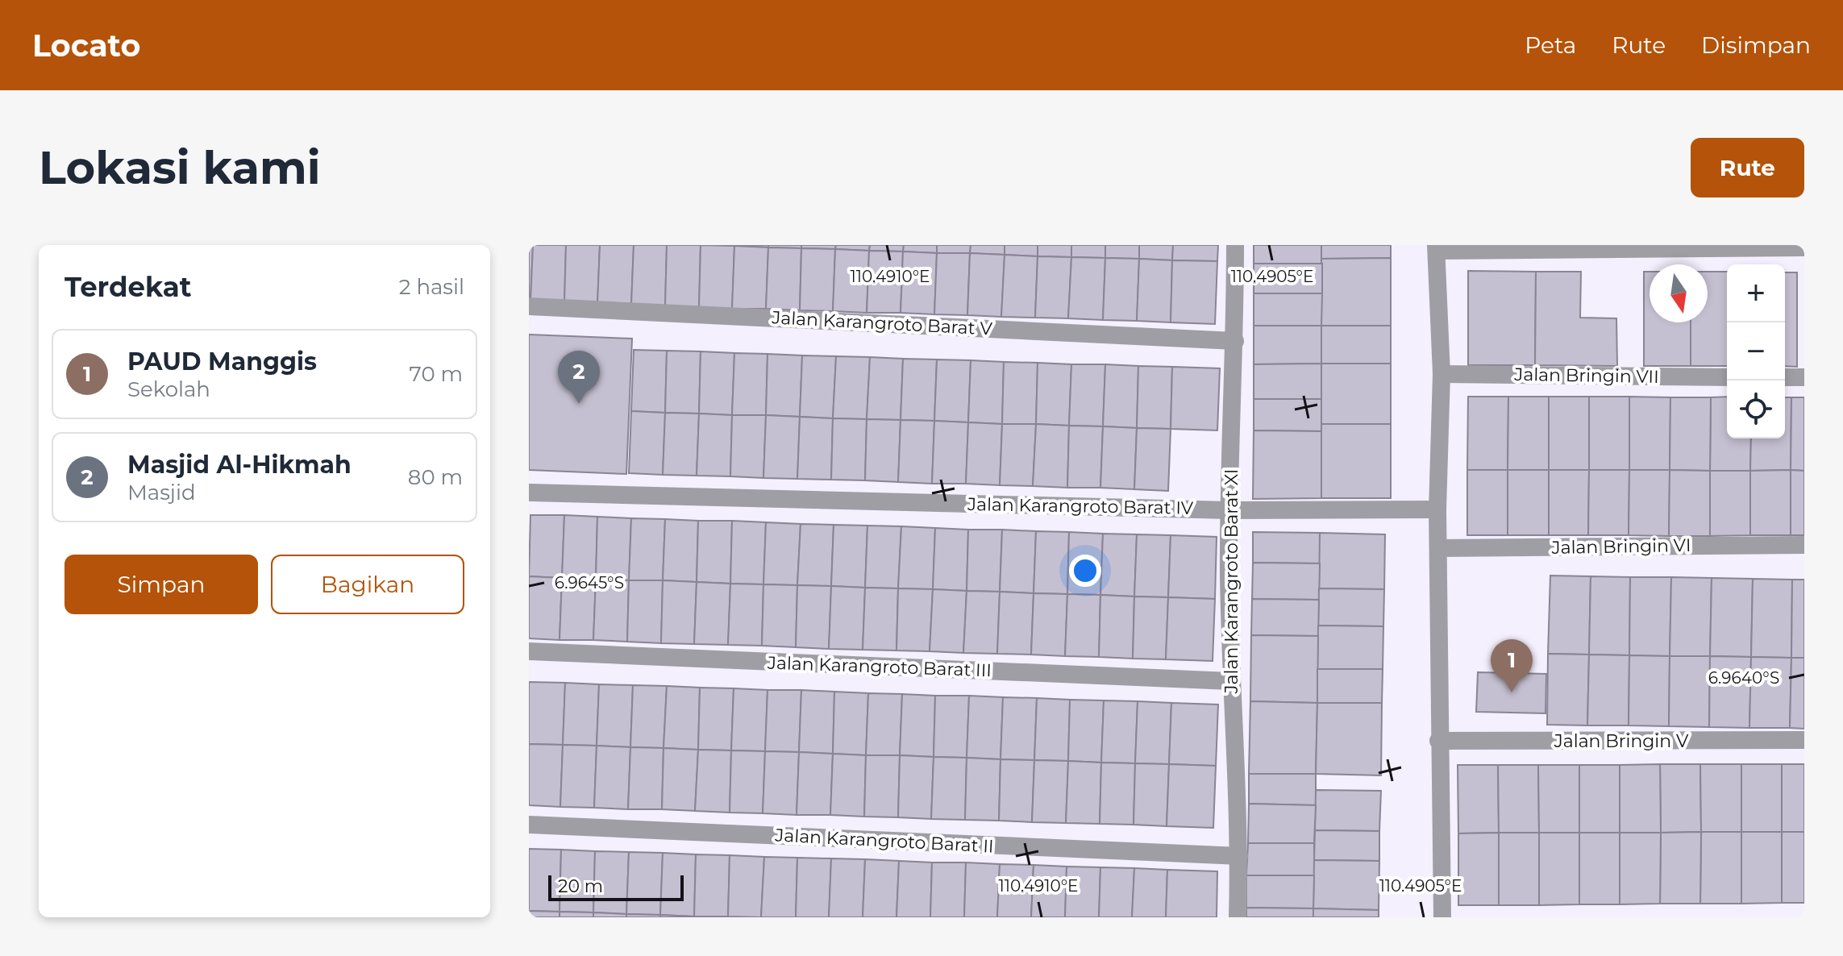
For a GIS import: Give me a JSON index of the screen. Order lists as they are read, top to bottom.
{
  "streets": {
    "street": [
      "Jalan Karangroto Barat V",
      "Jalan Bringin VII",
      "Jalan Karangroto Barat IV",
      "Jalan Bringin VI",
      "Jalan Karangroto Barat XI",
      "Jalan Karangroto Barat III",
      "Jalan Bringin V",
      "Jalan Karangroto Barat II"
    ]
  },
  "crossings": [
    ["Jalan Karangroto Barat V", "Jalan Karangroto Barat XI"],
    ["Jalan Karangroto Barat IV", "Jalan Karangroto Barat XI"],
    ["Jalan Karangroto Barat XI", "Jalan Karangroto Barat III"],
    ["Jalan Karangroto Barat XI", "Jalan Karangroto Barat II"]
  ],
  "scale_bar": "20 m",
  "north": "bottom",
  "page": {
    "header": "Locato",
    "nav": ["Peta", "Rute", "Disimpan"],
    "buttons": [
      "Rute",
      ["Simpan", "Bagikan"]
    ],
    "title": "Lokasi kami",
    "heading": ["Terdekat", "2 hasil"],
    "map_buttons": ["+", "−"],
    "list": [
      {
        "mark": "1",
        "name": "PAUD Manggis",
        "note": "Sekolah",
        "value": "70 m"
      },
      {
        "mark": "2",
        "name": "Masjid Al-Hikmah",
        "note": "Masjid",
        "value": "80 m"
      }
    ],
    "pins": ["2", "1"],
    "scale": "20 m"
  },
  "coordinates": [
    "110.4910°E",
    "110.4905°E",
    "6.9645°S",
    "6.9640°S"
  ]
}
